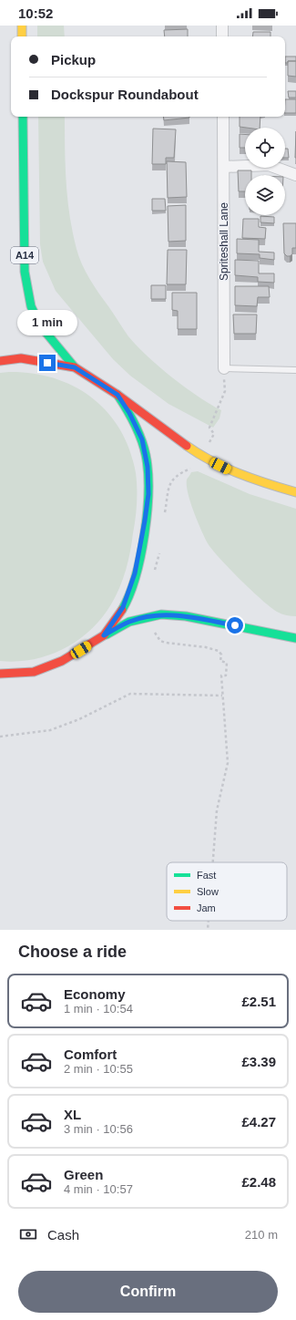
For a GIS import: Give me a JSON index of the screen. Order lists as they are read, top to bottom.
{
  "streets": {
    "highway": ["A14"],
    "street": ["Spriteshall Lane"]
  },
  "legend": ["Fast", "Slow", "Jam"],
  "page": {
    "status": "10:52",
    "banner": ["Pickup", "Dockspur Roundabout"],
    "bubble": "1 min",
    "heading": "Choose a ride",
    "list": [
      {
        "name": "Economy",
        "note": "1 min · 10:54",
        "value": "£2.51"
      },
      {
        "name": "Comfort",
        "note": "2 min · 10:55",
        "value": "£3.39"
      },
      {
        "name": "XL",
        "note": "3 min · 10:56",
        "value": "£4.27"
      },
      {
        "name": "Green",
        "note": "4 min · 10:57",
        "value": "£2.48"
      }
    ],
    "pay": ["Cash", "210 m"],
    "buttons": "Confirm"
  }
}
